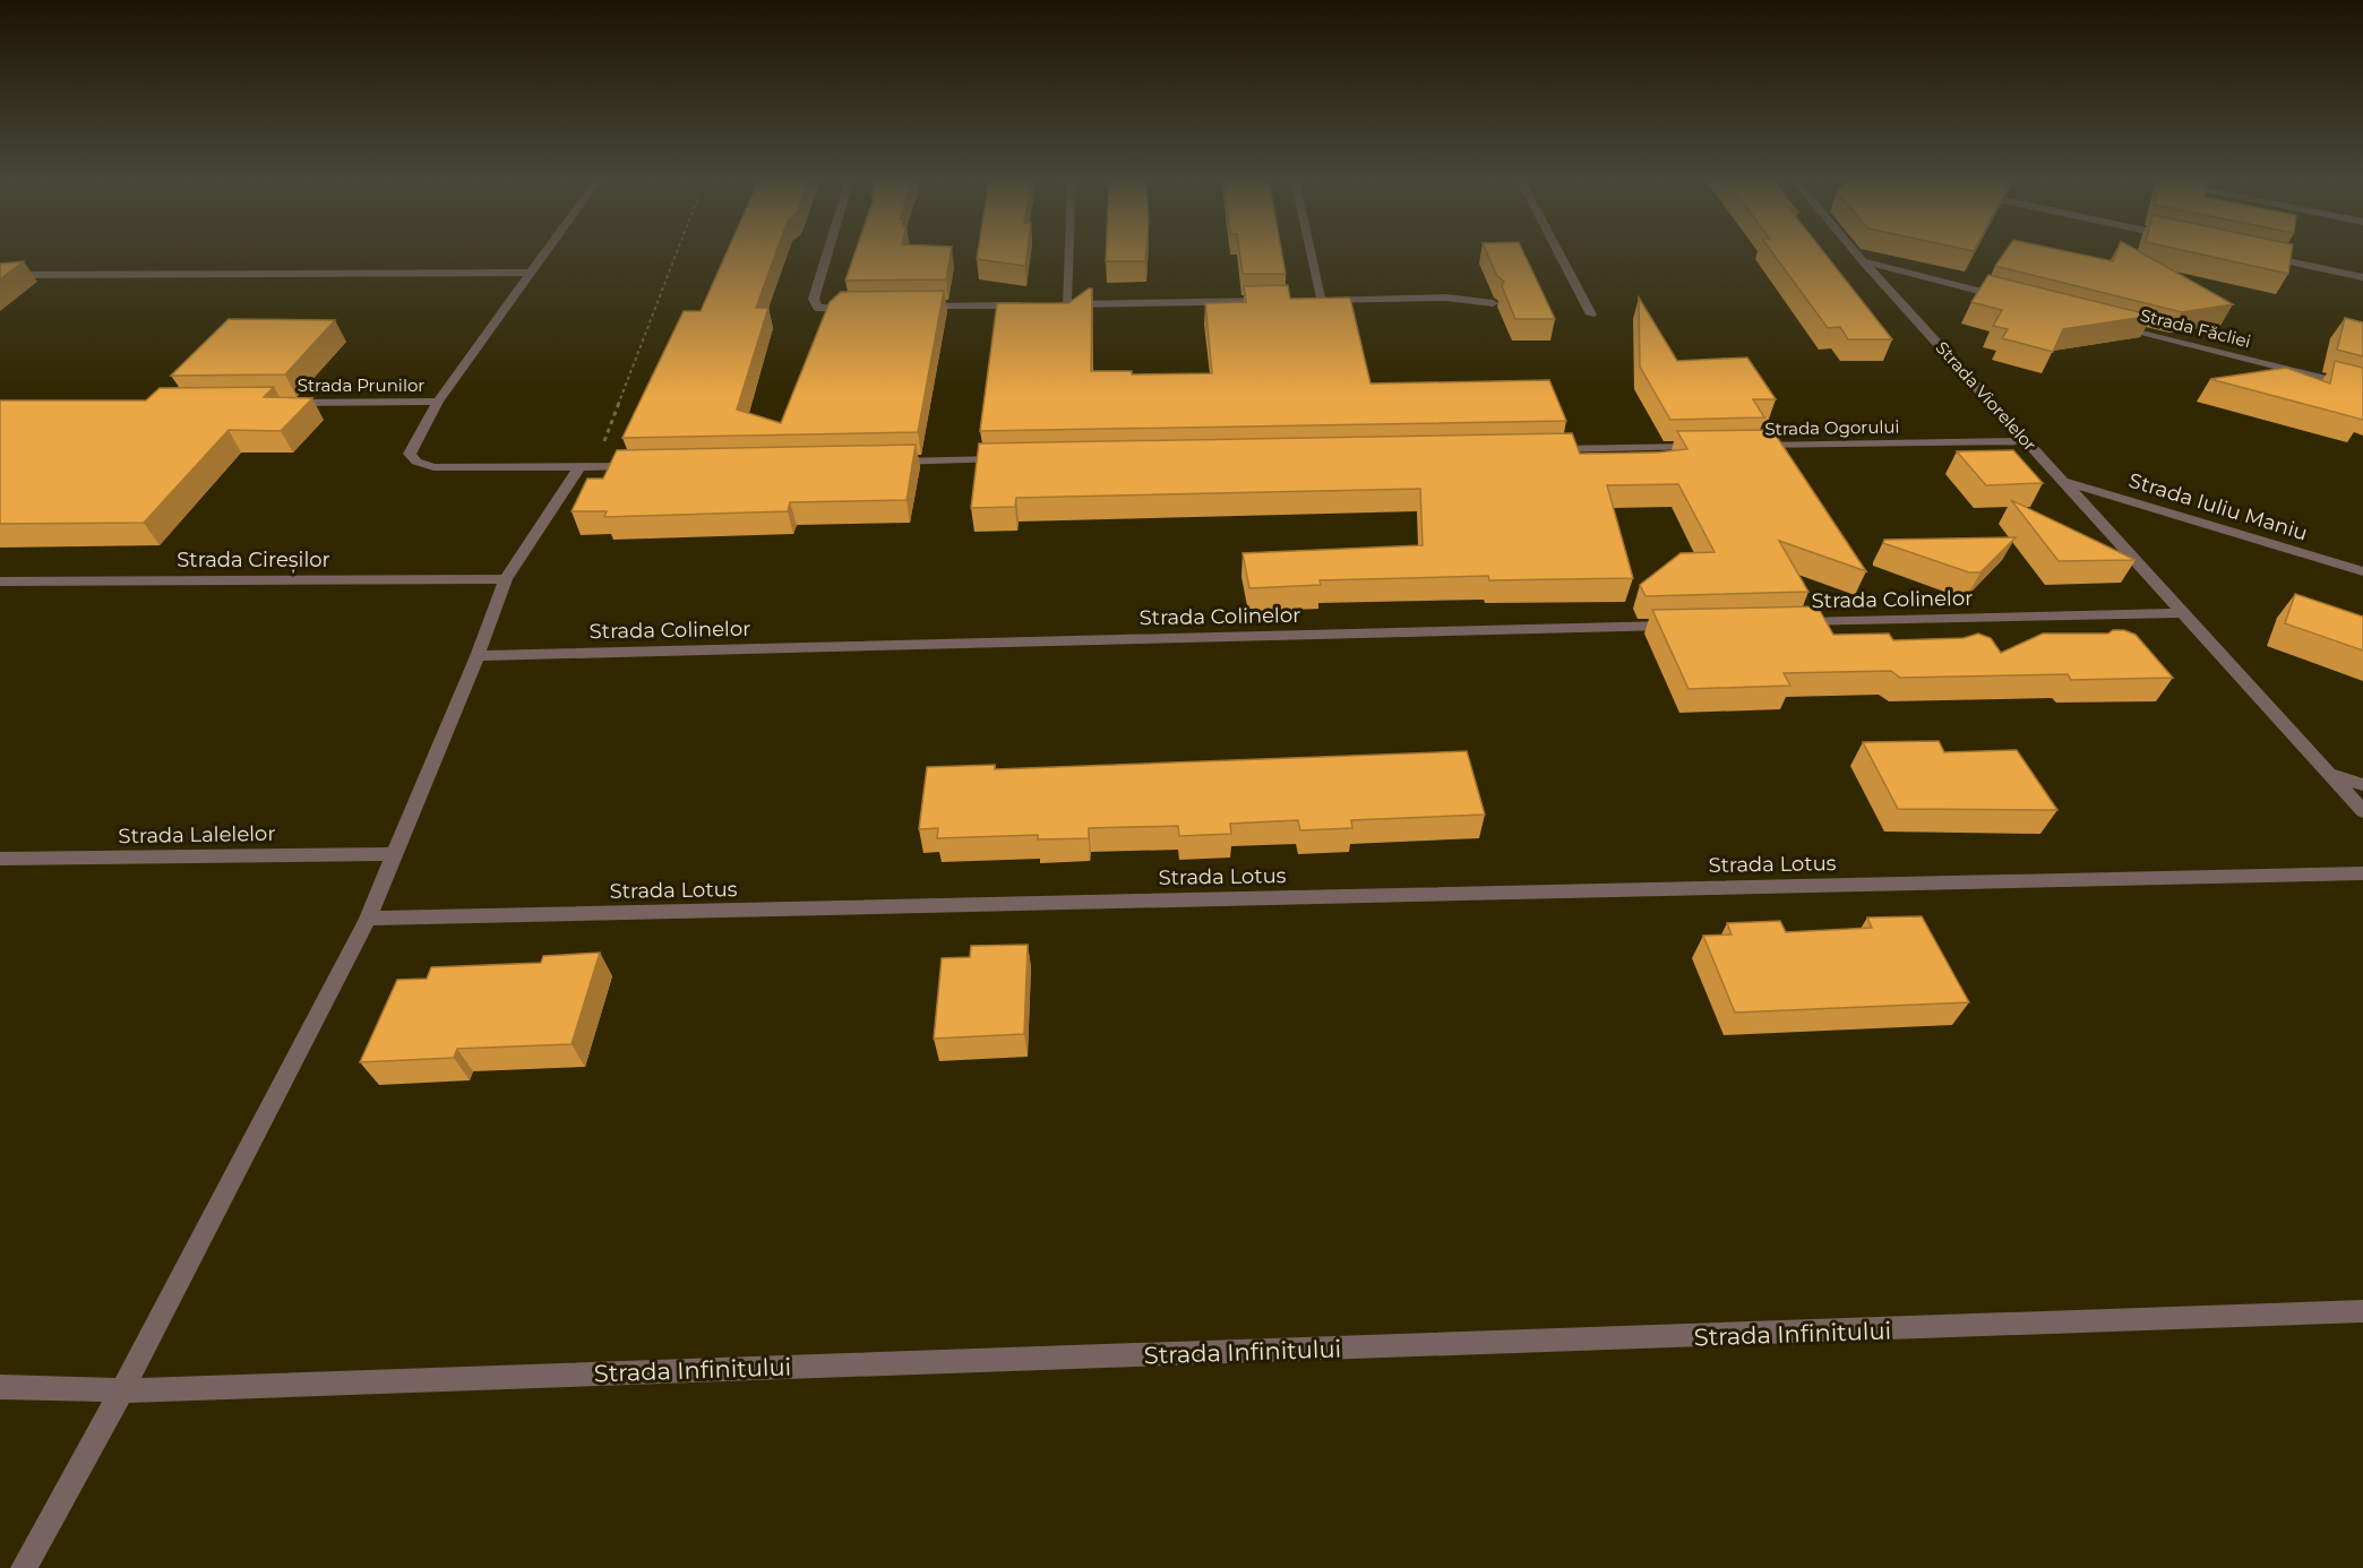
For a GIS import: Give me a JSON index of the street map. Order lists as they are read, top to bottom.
{
  "streets": {
    "street": [
      "Strada Făcliei",
      "Strada Prunilor",
      "Strada Viorelelor",
      "Strada Ogorului",
      "Strada Iuliu Maniu",
      "Strada Cireșilor",
      "Strada Colinelor",
      "Strada Lalelelor",
      "Strada Lotus",
      "Strada Infinitului"
    ]
  },
  "crossings": [
    ["Strada Viorelelor", "Strada Ogorului"],
    ["Strada Viorelelor", "Strada Iuliu Maniu"],
    ["Strada Viorelelor", "Strada Colinelor"]
  ]
}
